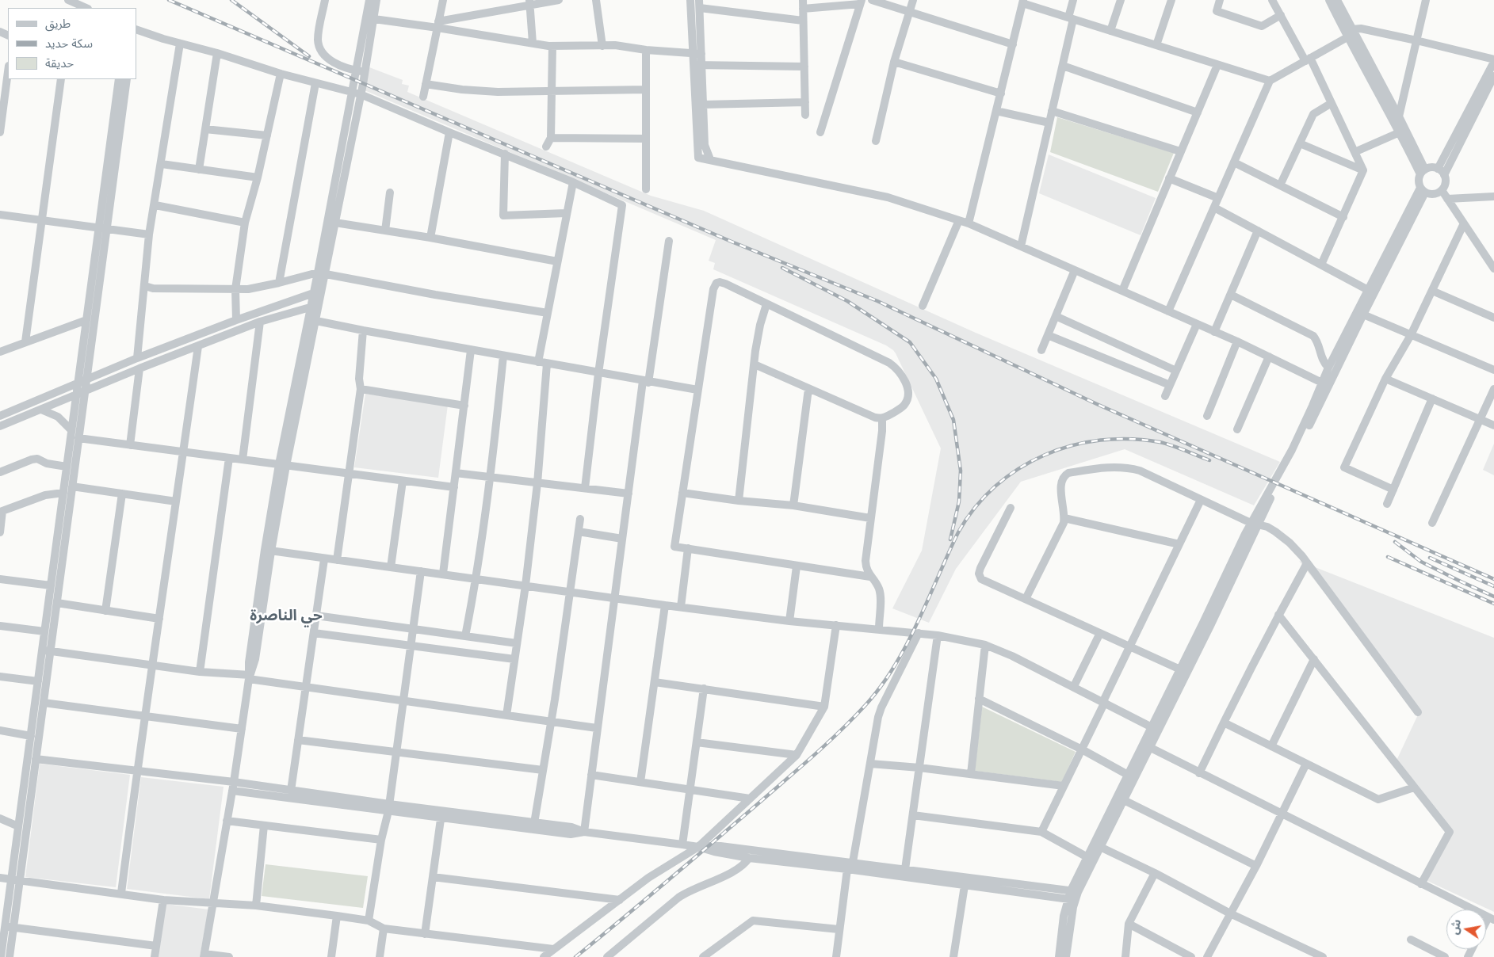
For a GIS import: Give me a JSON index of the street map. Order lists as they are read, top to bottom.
{
  "districts": ["حي الناصرة"],
  "legend": ["طريق", "سكة حديد", "حديقة"],
  "north": "left"
}
